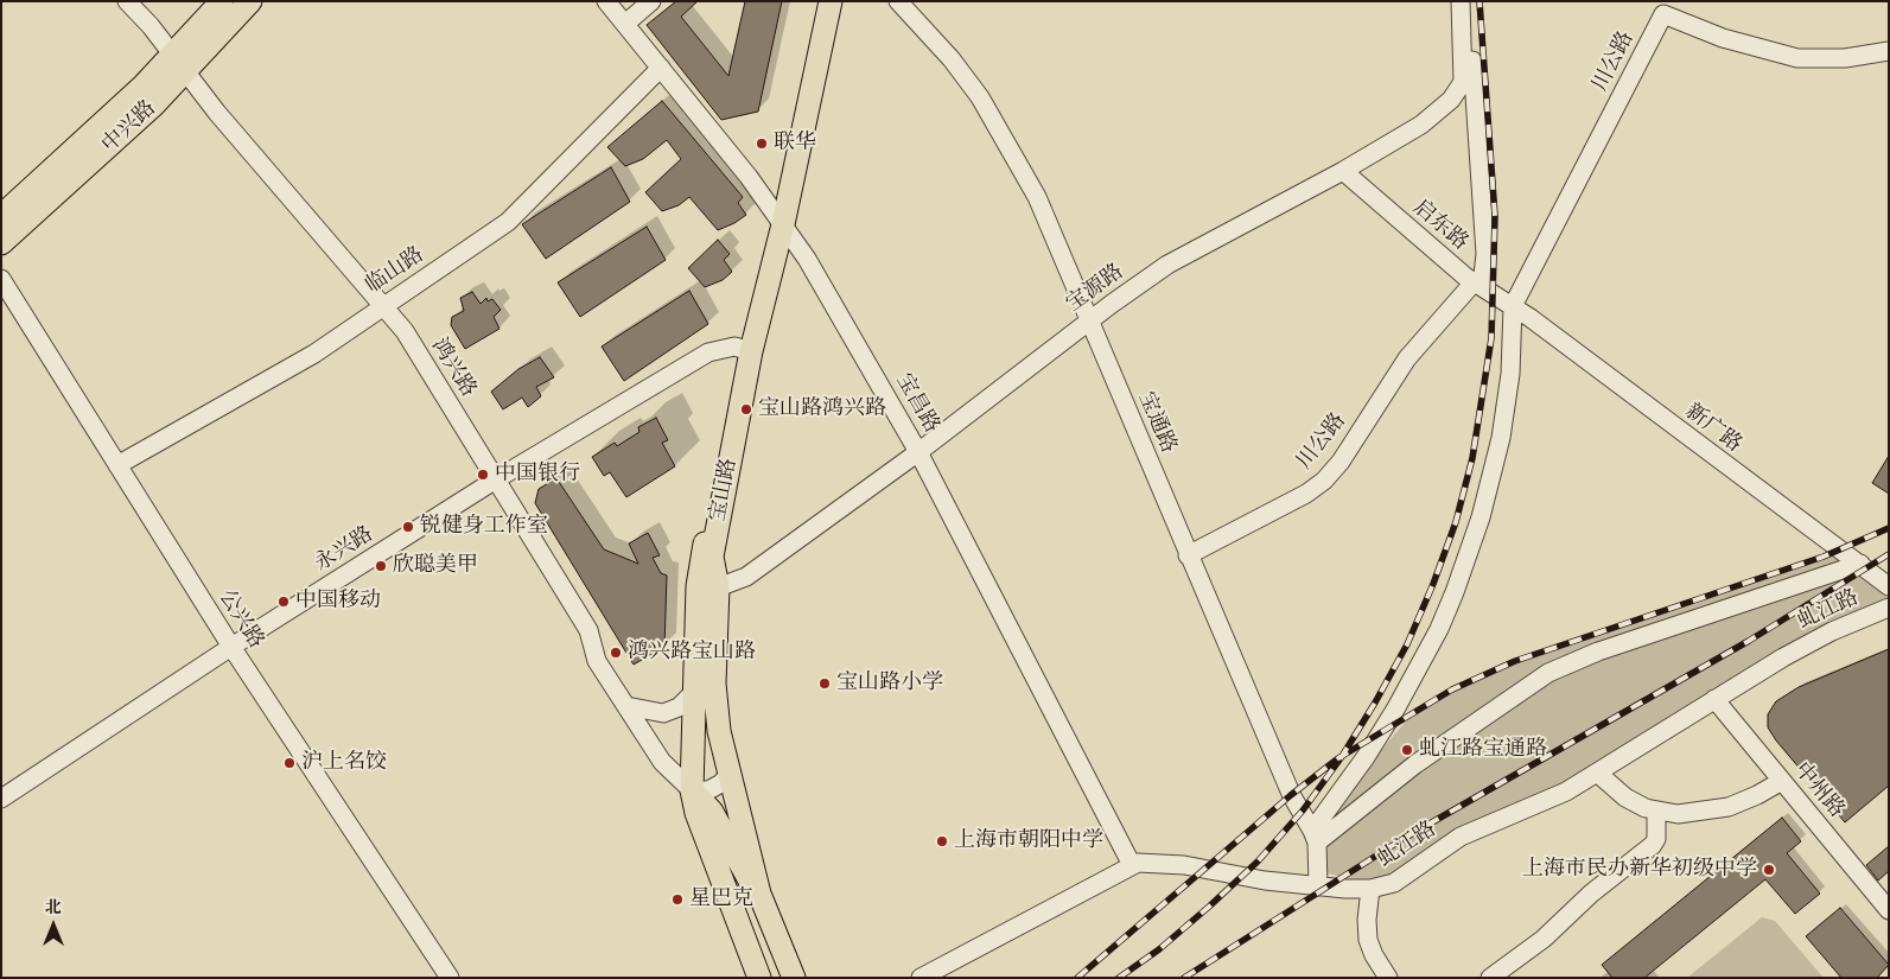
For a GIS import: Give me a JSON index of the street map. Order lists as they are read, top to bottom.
{
  "streets": {
    "main road": ["中兴路", "宝山路"],
    "street": [
      "川公路",
      "启东路",
      "临山路",
      "宝源路",
      "鸿兴路",
      "宝昌路",
      "宝通路",
      "新广路",
      "永兴路",
      "虬江路",
      "公兴路",
      "中州路"
    ]
  },
  "crossings": [
    ["川公路", "启东路"],
    ["川公路", "宝通路"],
    ["川公路", "新广路"],
    ["中兴路", "鸿兴路"],
    ["启东路", "宝源路"],
    ["启东路", "新广路"],
    ["临山路", "鸿兴路"],
    ["临山路", "宝昌路"],
    ["临山路", "公兴路"],
    ["宝源路", "宝昌路"],
    ["宝源路", "宝通路"],
    ["宝源路", "宝山路"],
    ["鸿兴路", "宝山路"],
    ["鸿兴路", "永兴路"],
    ["宝昌路", "宝山路"],
    ["宝昌路", "虬江路"],
    ["宝通路", "虬江路"],
    ["新广路", "虬江路"],
    ["宝山路", "永兴路"],
    ["永兴路", "公兴路"],
    ["虬江路", "中州路"]
  ],
  "places": [
    "联华",
    "宝山路鸿兴路",
    "中国银行",
    "锐健身工作室",
    "欣聪美甲",
    "中国移动",
    "鸿兴路宝山路",
    "宝山路小学",
    "虬江路宝通路",
    "沪上名饺",
    "上海市朝阳中学",
    "上海市民办新华初级中学",
    "星巴克"
  ],
  "north": "top"
}
